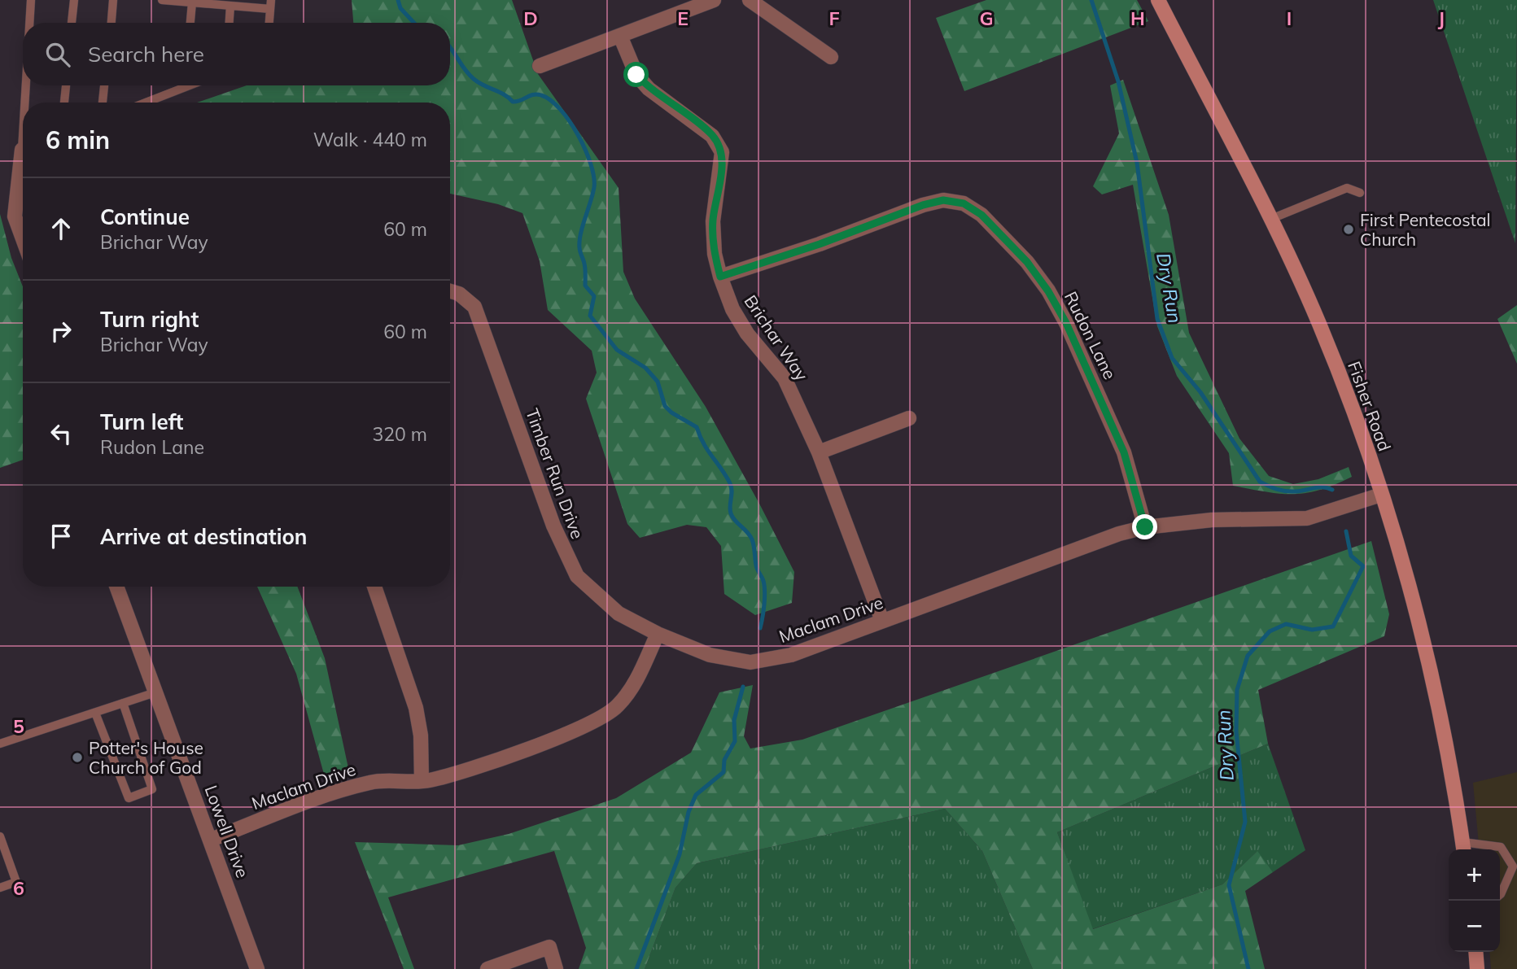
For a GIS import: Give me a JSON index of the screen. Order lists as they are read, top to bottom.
{
  "streets": {
    "main road": ["Fisher Road"],
    "street": [
      "Rudon Lane",
      "Brichar Way",
      "Timber Run Drive",
      "Maclam Drive",
      "Lowell Drive"
    ]
  },
  "crossings": [
    ["Rudon Lane", "Brichar Way"],
    ["Rudon Lane", "Maclam Drive"],
    ["Brichar Way", "Maclam Drive"],
    ["Fisher Road", "Maclam Drive"],
    ["Timber Run Drive", "Maclam Drive"],
    ["Maclam Drive", "Lowell Drive"]
  ],
  "water": ["Dry Run"],
  "places": ["First Pentecostal Church", "Potter's House Church of God"],
  "page": {
    "search": "Search here",
    "heading": ["6 min", "Walk · 440 m"],
    "list": [
      ["Continue", "Brichar Way", "60 m"],
      ["Turn right", "Brichar Way", "60 m"],
      ["Turn left", "Rudon Lane", "320 m"],
      "Arrive at destination"
    ],
    "map_buttons": ["+", "−"]
  },
  "grid": {
    "columns": [
      "D",
      "E",
      "F",
      "G",
      "H",
      "I",
      "J"
    ],
    "rows": ["5", "6"]
  }
}
